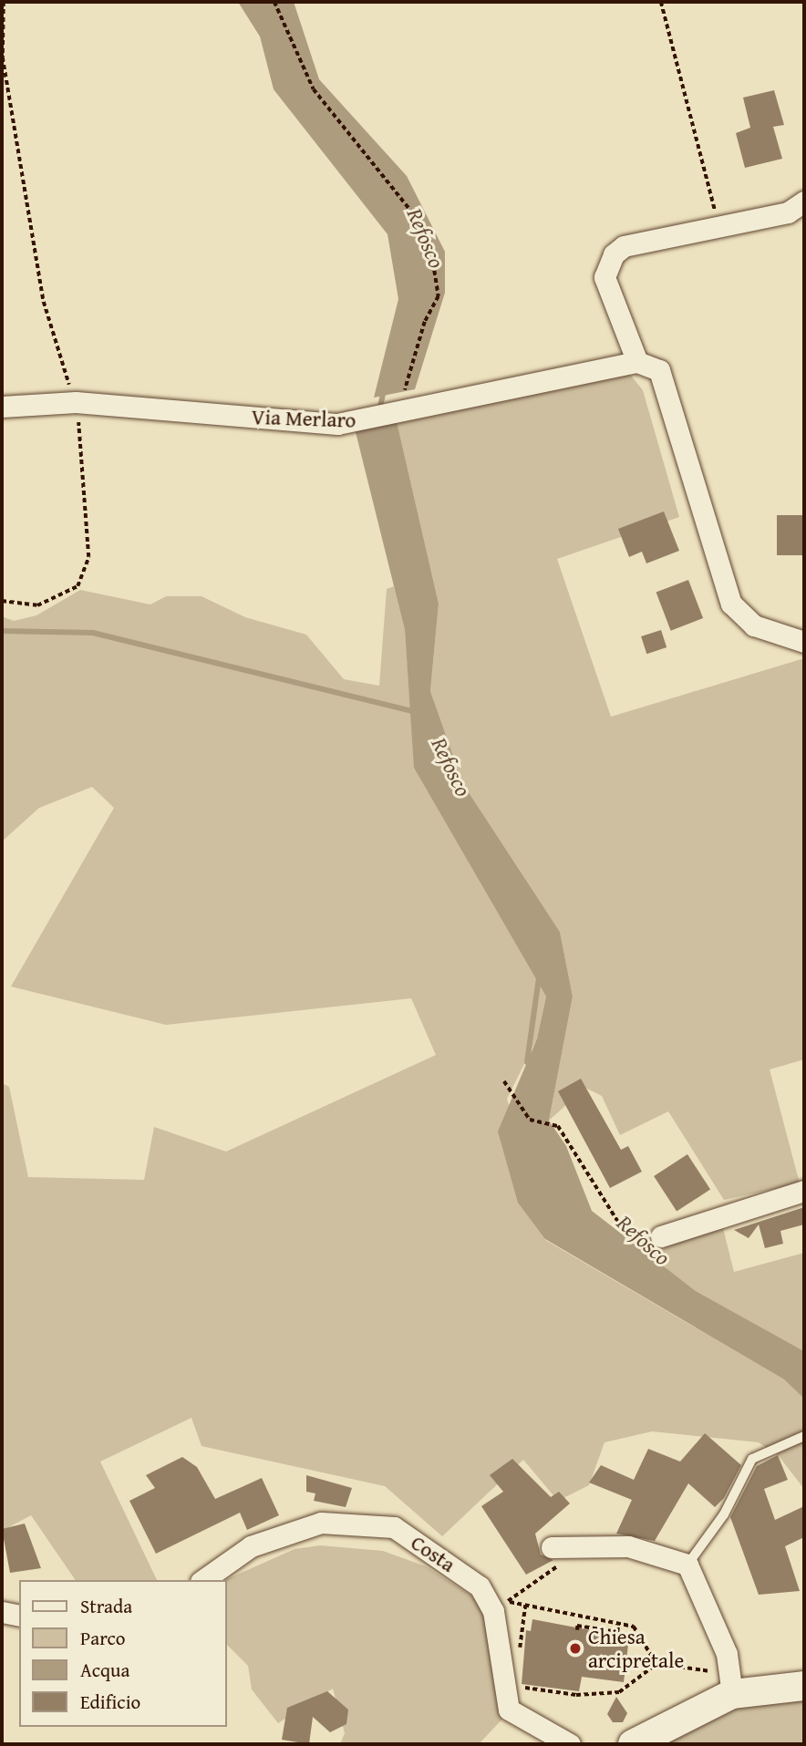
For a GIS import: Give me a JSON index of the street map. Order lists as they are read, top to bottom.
{
  "streets": {
    "street": ["Via Merlaro", "Costa"]
  },
  "water": ["Refosco"],
  "places": ["Chiesa arcipretale"],
  "legend": [
    "Strada",
    "Parco",
    "Acqua",
    "Edificio"
  ]
}
